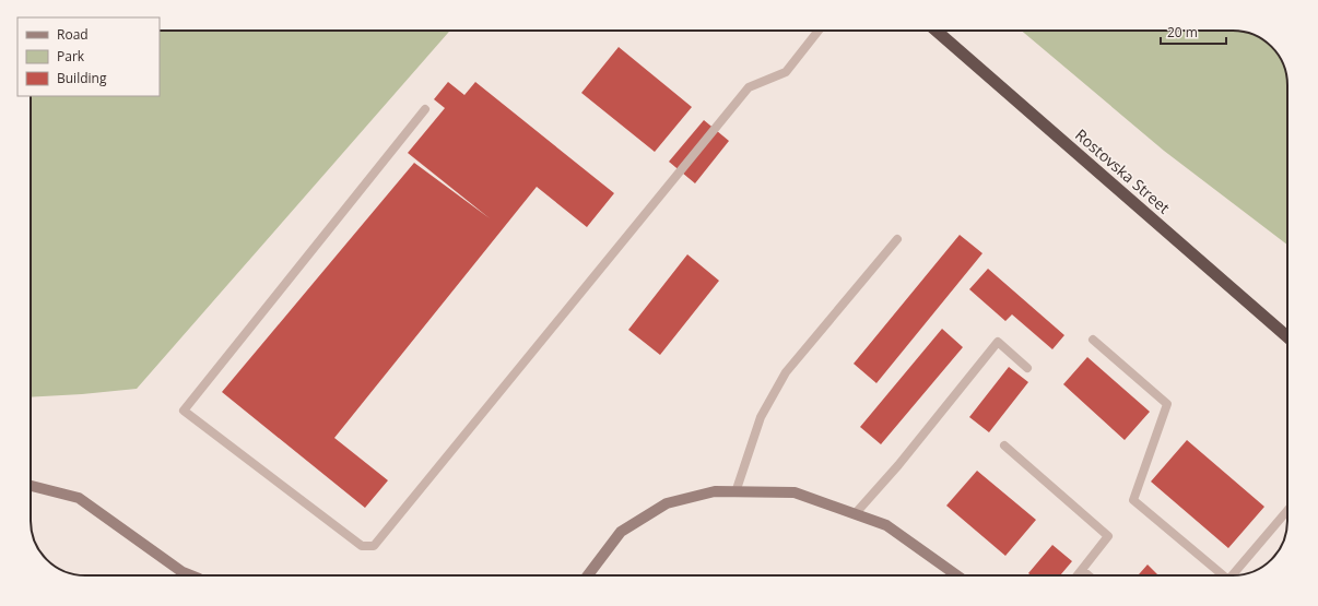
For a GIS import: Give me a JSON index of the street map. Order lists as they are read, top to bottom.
{
  "streets": {
    "highway": ["Rostovska Street"]
  },
  "legend": ["Road", "Park", "Building"],
  "scale_bar": "20 m"
}
